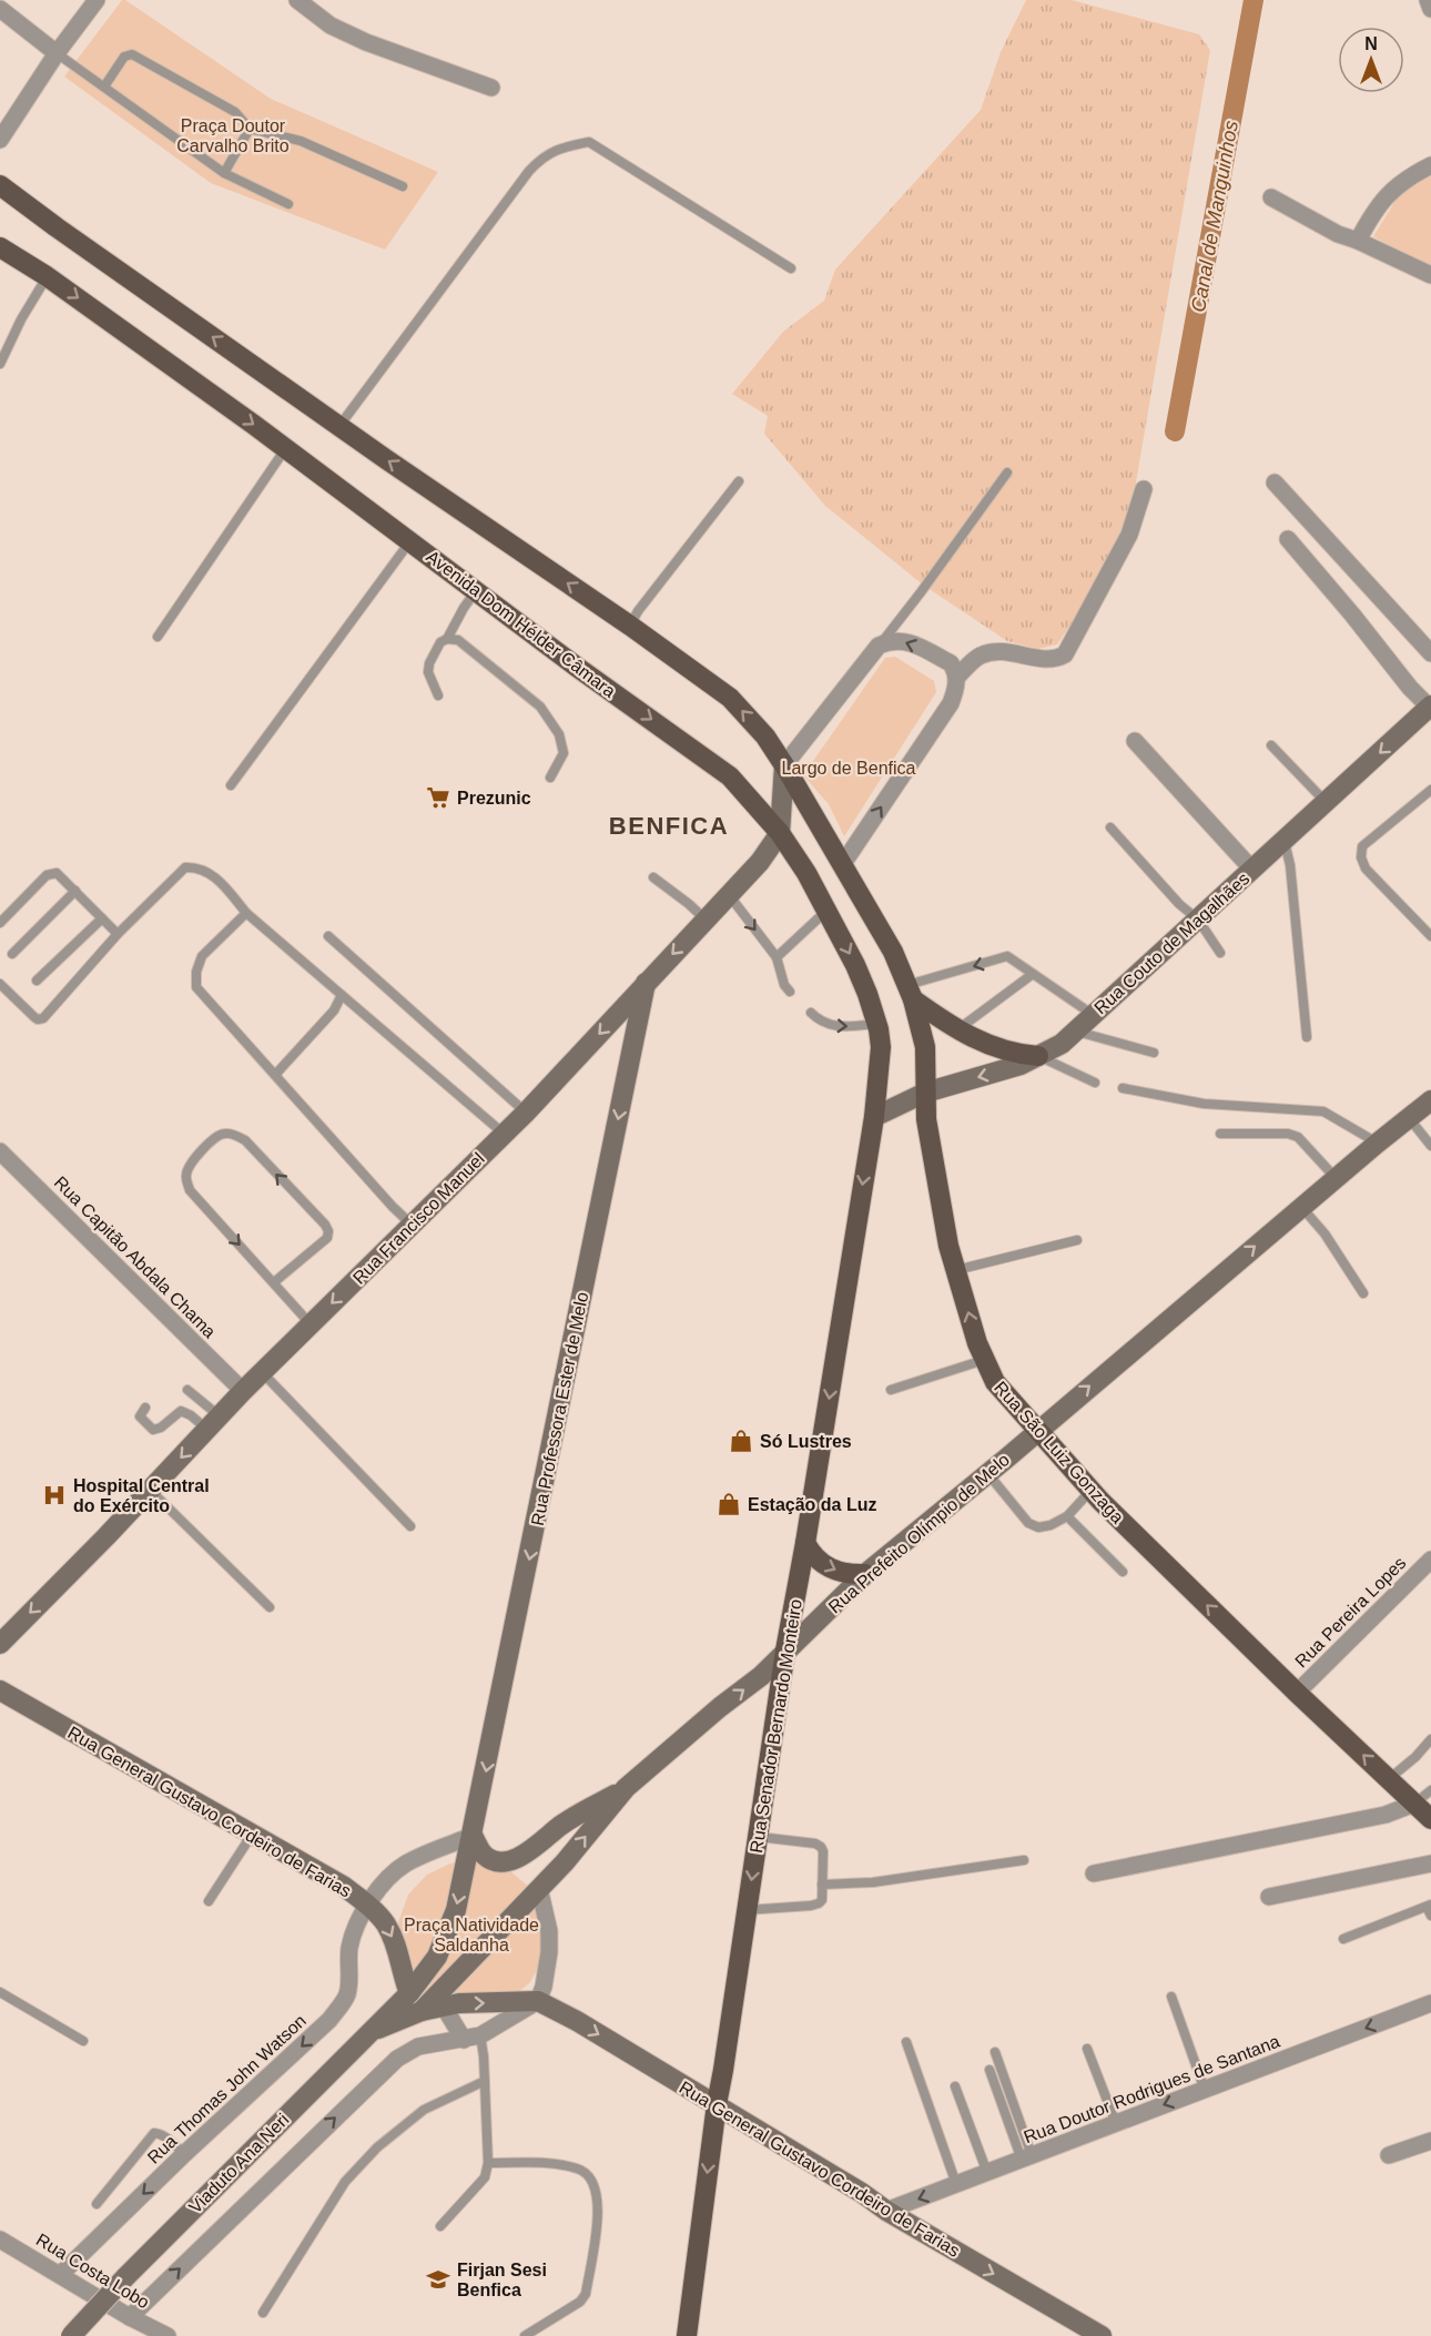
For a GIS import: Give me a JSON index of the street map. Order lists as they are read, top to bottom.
{
  "streets": {
    "main road": ["Avenida Dom Hélder Câmara", "Rua São Luiz Gonzaga", "Rua Senador Bernardo Monteiro"],
    "street": [
      "Rua Couto de Magalhães",
      "Rua Francisco Manuel",
      "Rua Capitão Abdala Chama",
      "Rua Professora Ester de Melo",
      "Rua Prefeito Olímpio de Melo",
      "Rua Pereira Lopes",
      "Rua General Gustavo Cordeiro de Farias",
      "Rua Thomas John Watson",
      "Rua Doutor Rodrigues de Santana",
      "Viaduto Ana Neri",
      "Rua Costa Lobo"
    ]
  },
  "crossings": [
    ["Avenida Dom Hélder Câmara", "Rua Couto de Magalhães"],
    ["Avenida Dom Hélder Câmara", "Rua Francisco Manuel"],
    ["Avenida Dom Hélder Câmara", "Rua Senador Bernardo Monteiro"],
    ["Rua Couto de Magalhães", "Rua São Luiz Gonzaga"],
    ["Rua Couto de Magalhães", "Rua Senador Bernardo Monteiro"],
    ["Rua Francisco Manuel", "Rua Capitão Abdala Chama"],
    ["Rua Francisco Manuel", "Rua Professora Ester de Melo"],
    ["Rua São Luiz Gonzaga", "Rua Prefeito Olímpio de Melo"],
    ["Rua São Luiz Gonzaga", "Rua Pereira Lopes"],
    ["Rua Prefeito Olímpio de Melo", "Rua Senador Bernardo Monteiro"],
    ["Rua Prefeito Olímpio de Melo", "Viaduto Ana Neri"],
    ["Rua Senador Bernardo Monteiro", "Rua General Gustavo Cordeiro de Farias"],
    ["Rua General Gustavo Cordeiro de Farias", "Rua Thomas John Watson"],
    ["Rua General Gustavo Cordeiro de Farias", "Rua Doutor Rodrigues de Santana"],
    ["Rua General Gustavo Cordeiro de Farias", "Viaduto Ana Neri"],
    ["Rua Thomas John Watson", "Rua Costa Lobo"]
  ],
  "one_way": [
    "Rua Couto de Magalhães",
    "Rua Francisco Manuel",
    "Rua Professora Ester de Melo",
    "Rua São Luiz Gonzaga",
    "Rua Prefeito Olímpio de Melo",
    "Rua Senador Bernardo Monteiro",
    "Rua General Gustavo Cordeiro de Farias",
    "Rua Doutor Rodrigues de Santana"
  ],
  "districts": ["BENFICA"],
  "water": ["Canal de Manguinhos"],
  "parks": ["Praça Doutor Carvalho Brito", "Largo de Benfica", "Praça Natividade Saldanha"],
  "places": {
    "supermarket": ["Prezunic"],
    "shop": ["Só Lustres", "Estação da Luz"],
    "hospital": ["Hospital Central do Exército"],
    "school or university": ["Firjan Sesi Benfica"]
  },
  "north": "top"
}
